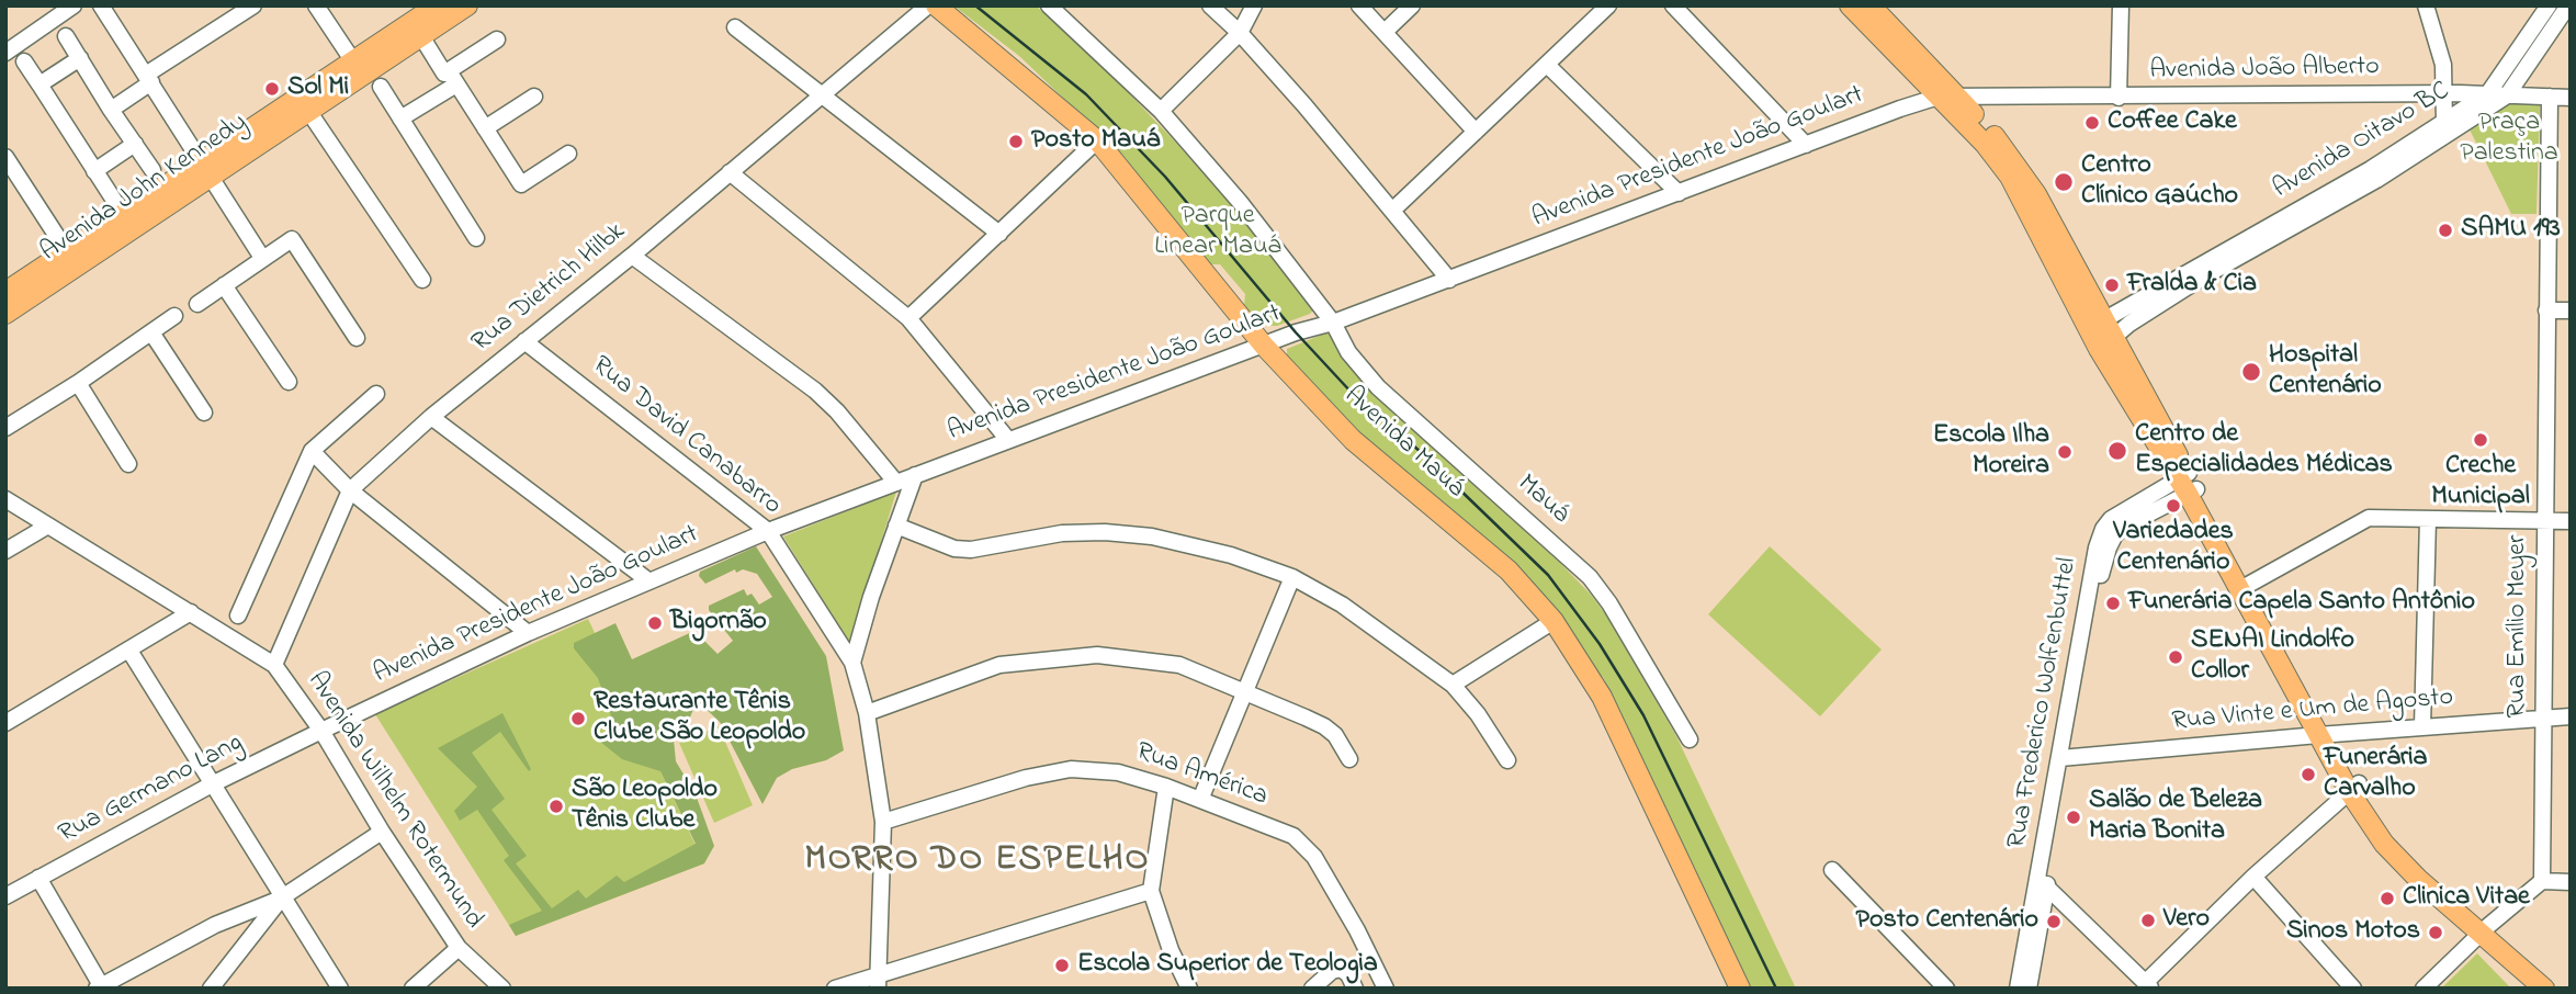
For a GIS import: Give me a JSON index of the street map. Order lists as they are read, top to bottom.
{
  "streets": {
    "main road": ["Avenida John Kennedy", "Avenida Mauá"],
    "street": [
      "Avenida João Alberto",
      "Avenida Oitavo BC",
      "Avenida Presidente João Goulart",
      "Rua Dietrich Hilbk",
      "Rua David Canabarro",
      "Mauá",
      "Rua Emílio Meyer",
      "Rua Frederico Wolfenbuttel",
      "Rua Vinte e Um de Agosto",
      "Rua América",
      "Rua Germano Lang",
      "Avenida Wilhelm Rotermund"
    ]
  },
  "crossings": [
    ["Avenida João Alberto", "Avenida Oitavo BC"],
    ["Avenida João Alberto", "Avenida Presidente João Goulart"],
    ["Avenida João Alberto", "Rua Emílio Meyer"],
    ["Avenida Presidente João Goulart", "Rua David Canabarro"],
    ["Avenida Presidente João Goulart", "Avenida Mauá"],
    ["Avenida Presidente João Goulart", "Mauá"],
    ["Avenida Presidente João Goulart", "Rua Germano Lang"],
    ["Avenida Presidente João Goulart", "Avenida Wilhelm Rotermund"],
    ["Rua Dietrich Hilbk", "Rua David Canabarro"],
    ["Rua Dietrich Hilbk", "Avenida Wilhelm Rotermund"],
    ["Rua David Canabarro", "Rua América"],
    ["Rua Emílio Meyer", "Rua Vinte e Um de Agosto"],
    ["Rua Frederico Wolfenbuttel", "Rua Vinte e Um de Agosto"],
    ["Rua Germano Lang", "Avenida Wilhelm Rotermund"]
  ],
  "districts": ["MORRO DO ESPELHO"],
  "parks": ["Praça Palestina", "Parque Linear Mauá"],
  "places": [
    "Sol Mi",
    "Coffee Cake",
    "Posto Mauá",
    "Centro Clínico Gaúcho",
    "SAMU 193",
    "Fralda & Cia",
    "Hospital Centenário",
    "Creche Municipal",
    "Centro de Especialidades Médicas",
    "Escola Ilha Moreira",
    "Variedades Centenário",
    "Funerária Capela Santo Antônio",
    "Bigornão",
    "SENAI Lindolfo Collor",
    "Restaurante Tênis Clube São Leopoldo",
    "Funerária Carvalho",
    "São Leopoldo Tênis Clube",
    "Salão de Beleza Maria Bonita",
    "Clinica Vitae",
    "Vero",
    "Posto Centenário",
    "Sinos Motos",
    "Escola Superior de Teologia"
  ]
}
